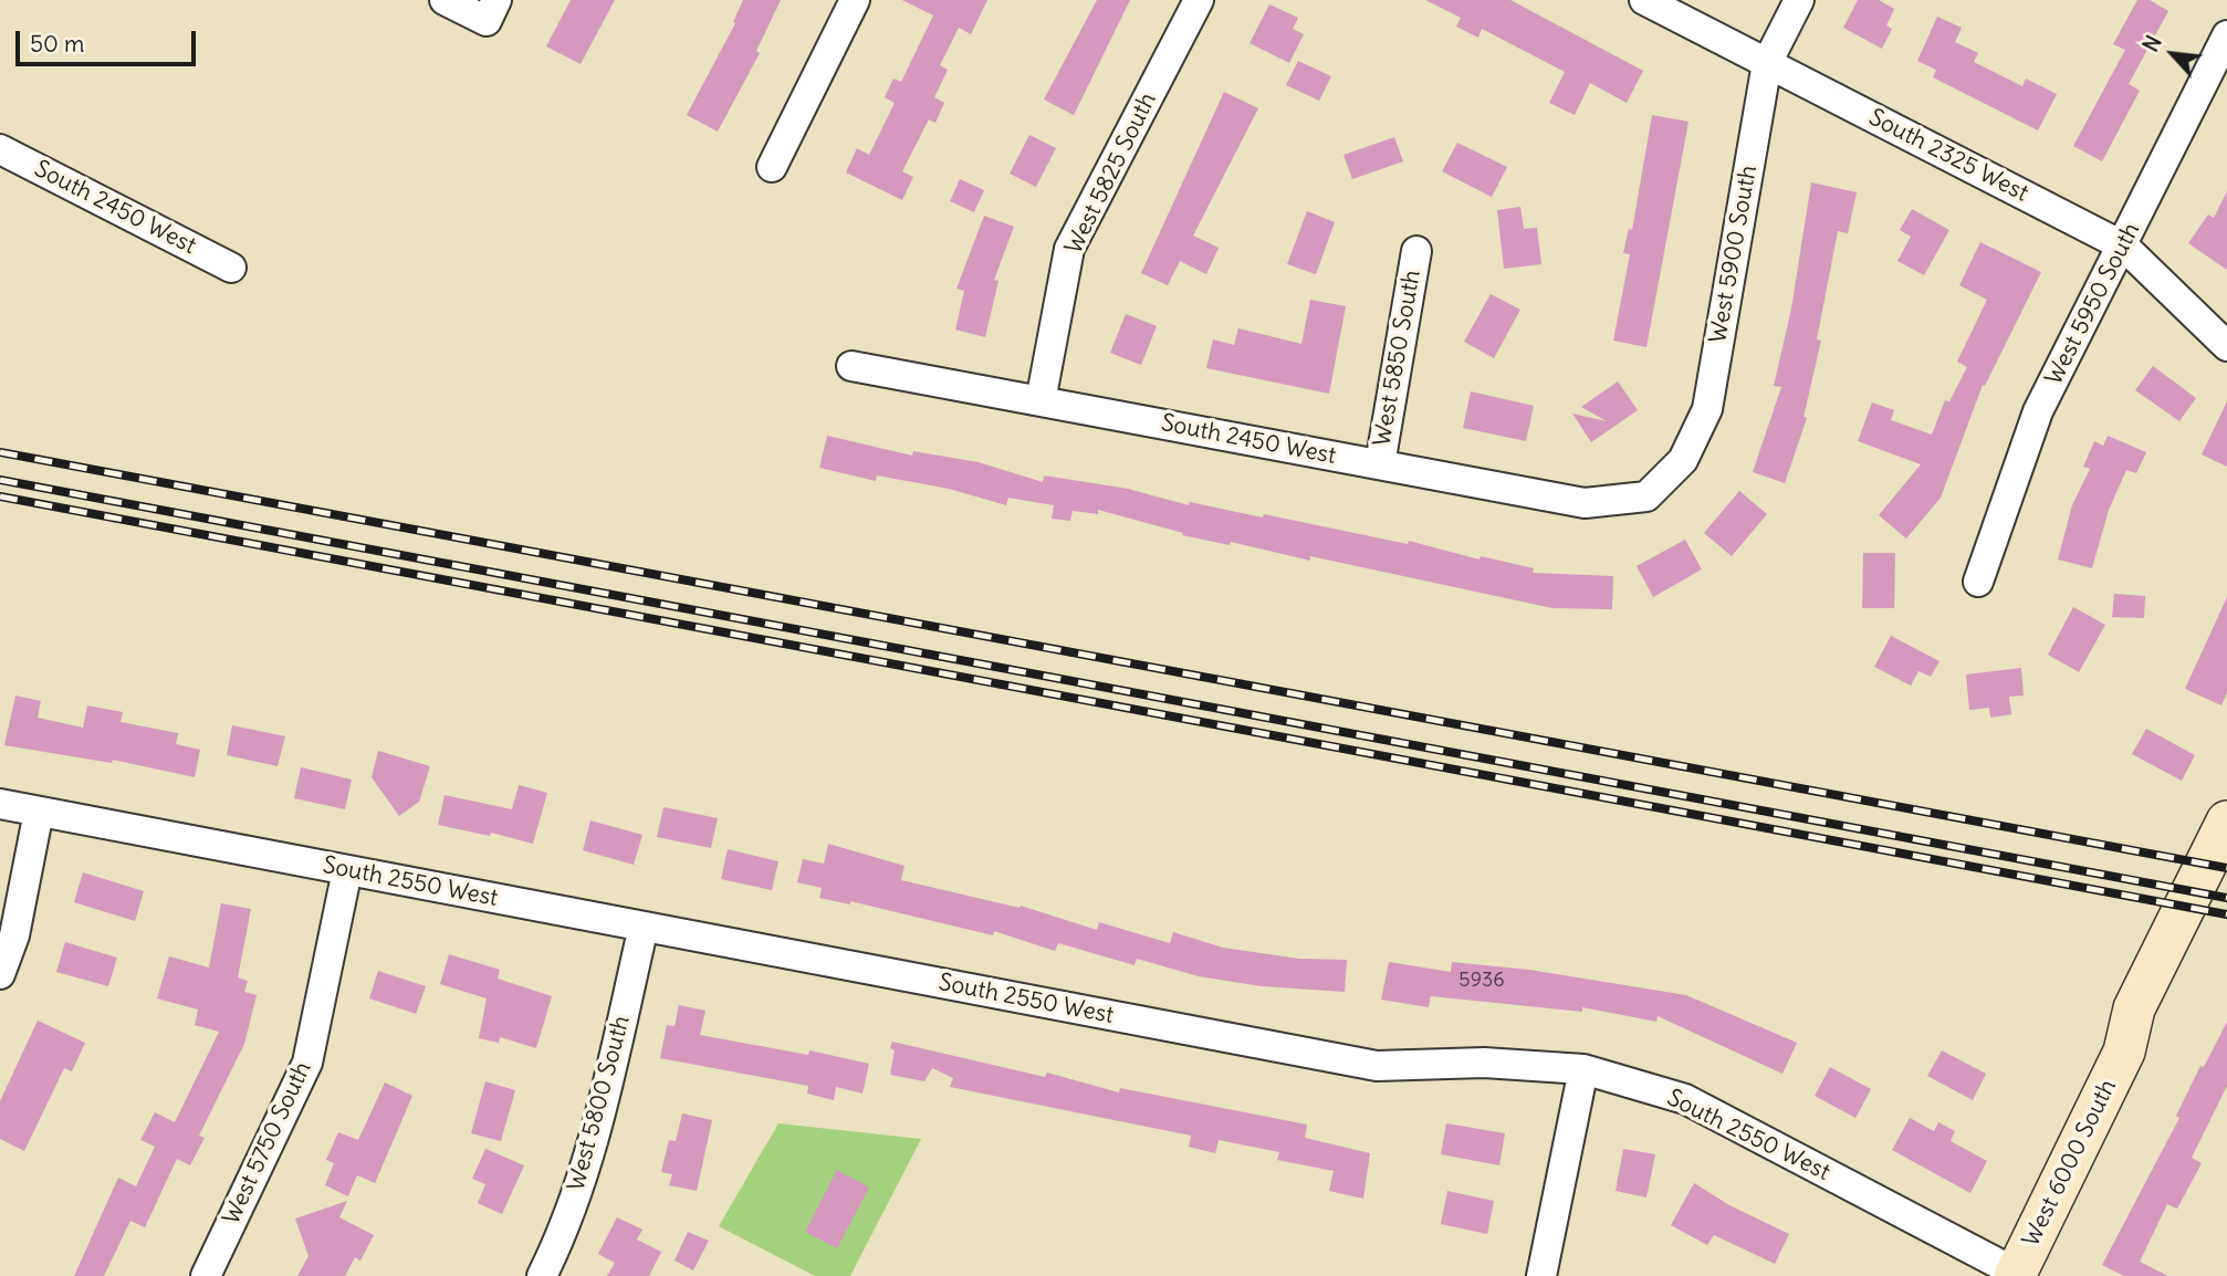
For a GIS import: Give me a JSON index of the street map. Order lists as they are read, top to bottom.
{
  "streets": {
    "street": [
      "South 2325 West",
      "West 5825 South",
      "South 2450 West",
      "West 5900 South",
      "West 5950 South",
      "West 5850 South",
      "South 2550 West",
      "West 5800 South",
      "West 5750 South",
      "West 6000 South"
    ]
  },
  "crossings": [
    ["South 2325 West", "West 5900 South"],
    ["South 2325 West", "West 5950 South"],
    ["West 5825 South", "South 2450 West"],
    ["South 2450 West", "West 5900 South"],
    ["South 2450 West", "West 5850 South"],
    ["South 2550 West", "West 5800 South"],
    ["South 2550 West", "West 5750 South"],
    ["South 2550 West", "West 6000 South"]
  ],
  "house_numbers": ["5936"],
  "scale_bar": "50 m",
  "north": "top left"
}
